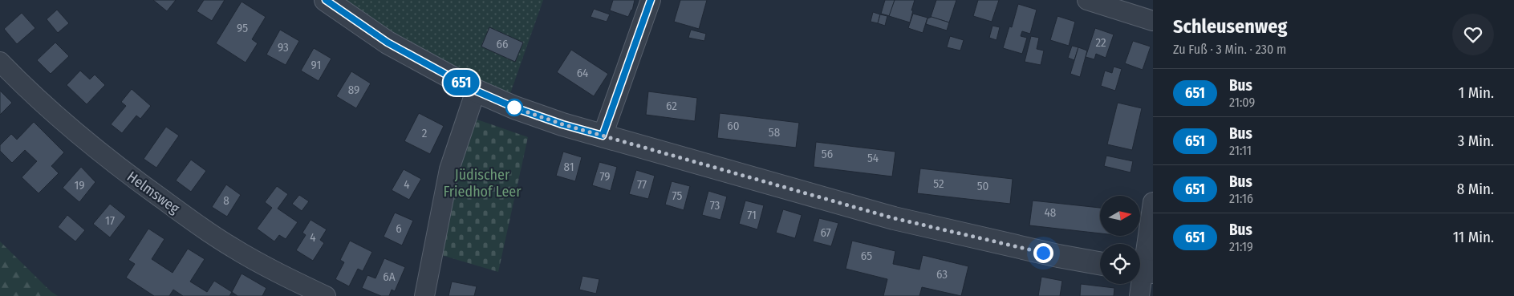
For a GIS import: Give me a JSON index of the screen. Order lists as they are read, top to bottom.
{
  "streets": {
    "street": ["Helmsweg"]
  },
  "parks": ["Jüdischer Friedhof Leer"],
  "lines": ["bus line 651"],
  "house_numbers": [
    "95",
    "22",
    "66",
    "93",
    "91",
    "64",
    "89",
    "62",
    "60",
    "58",
    "2",
    "56",
    "54",
    "81",
    "79",
    "52",
    "4",
    "77",
    "19",
    "50",
    "75",
    "8",
    "73",
    "48",
    "71",
    "17",
    "6",
    "67",
    "4",
    "65",
    "63",
    "6A"
  ],
  "north": "right",
  "page": {
    "on_map": "651",
    "heading": ["Schleusenweg", "Zu Fuß · 3 Min. · 230 m"],
    "list": [
      {
        "mark": "651",
        "name": "Bus",
        "note": "21:09",
        "value": "1 Min."
      },
      {
        "mark": "651",
        "name": "Bus",
        "note": "21:11",
        "value": "3 Min."
      },
      {
        "mark": "651",
        "name": "Bus",
        "note": "21:16",
        "value": "8 Min."
      },
      {
        "mark": "651",
        "name": "Bus",
        "note": "21:19",
        "value": "11 Min."
      }
    ]
  }
}
